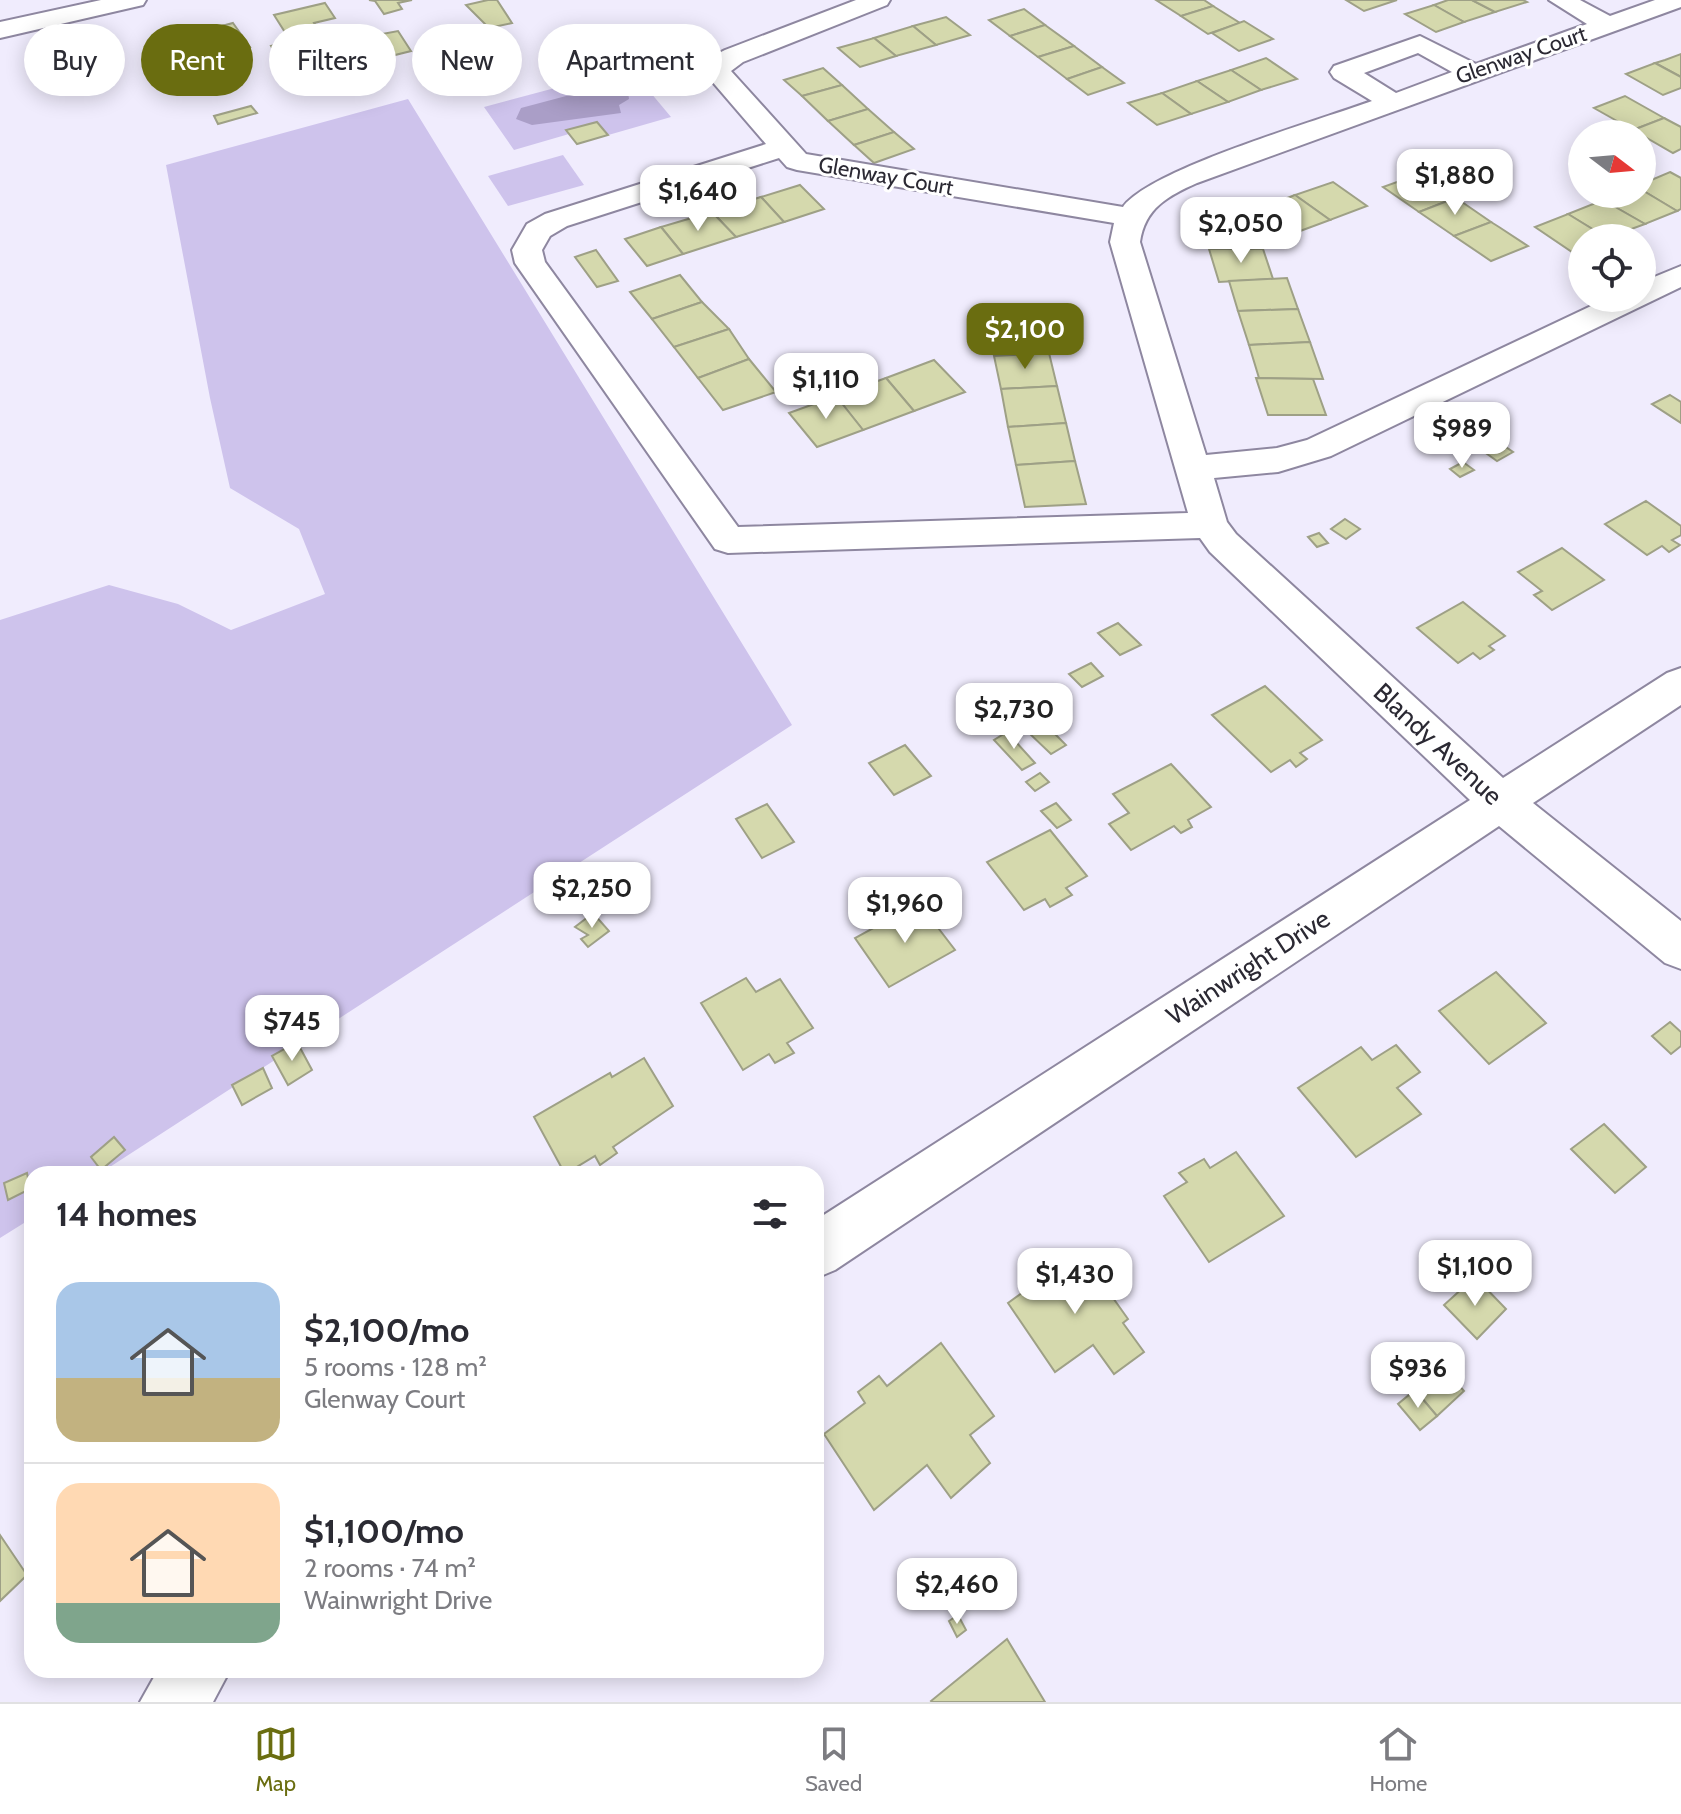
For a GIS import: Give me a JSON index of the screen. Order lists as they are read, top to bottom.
{
  "streets": {
    "street": ["Glenway Court", "Blandy Avenue", "Wainwright Drive"]
  },
  "crossings": [
    ["Blandy Avenue", "Wainwright Drive"]
  ],
  "north": "right",
  "page": {
    "chip": [
      "Buy",
      "Rent",
      "Filters",
      "New",
      "Apartment"
    ],
    "price": [
      "$1,880",
      "$1,640",
      "$2,050",
      "$2,100",
      "$1,110",
      "$989",
      "$2,730",
      "$2,250",
      "$1,960",
      "$745",
      "$1,100",
      "$1,430",
      "$936",
      "$2,460"
    ],
    "heading": "14 homes",
    "list": [
      {
        "name": "$2,100/mo",
        "note": "5 rooms · 128 m² · Glenway Court"
      },
      {
        "name": "$1,100/mo",
        "note": "2 rooms · 74 m² · Wainwright Drive"
      }
    ],
    "tabs": ["Map", "Saved", "Home"]
  }
}
